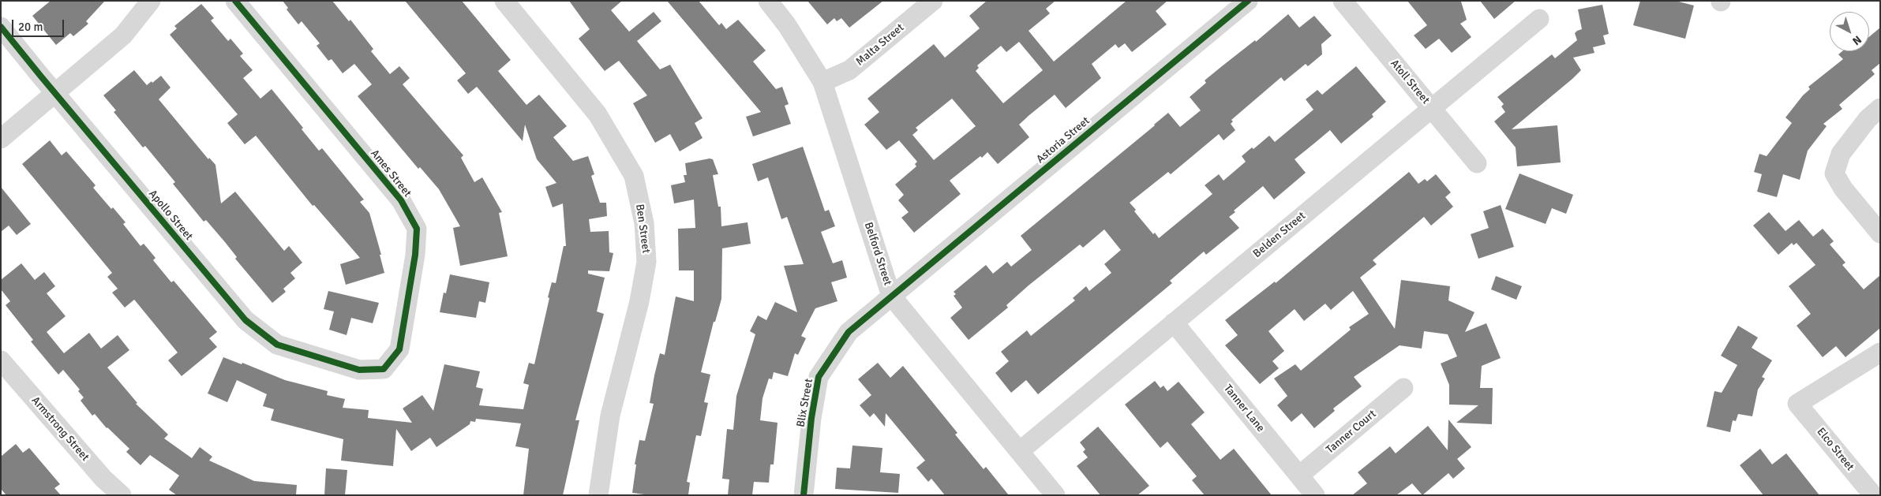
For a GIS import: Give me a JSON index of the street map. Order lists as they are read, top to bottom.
{
  "streets": {
    "street": [
      "Malta Street",
      "Atoll Street",
      "Astoria Street",
      "Ames Street",
      "Apollo Street",
      "Ben Street",
      "Belden Street",
      "Belford Street",
      "Blix Street",
      "Tanner Lane",
      "Armstrong Street",
      "Tanner Court",
      "Elco Street"
    ]
  },
  "crossings": [
    ["Malta Street", "Belford Street"],
    ["Atoll Street", "Belden Street"],
    ["Astoria Street", "Belford Street"],
    ["Astoria Street", "Blix Street"],
    ["Ames Street", "Apollo Street"],
    ["Belden Street", "Belford Street"],
    ["Belden Street", "Tanner Lane"],
    ["Belford Street", "Blix Street"],
    ["Tanner Lane", "Tanner Court"]
  ],
  "scale_bar": "20 m",
  "north": "bottom right"
}
